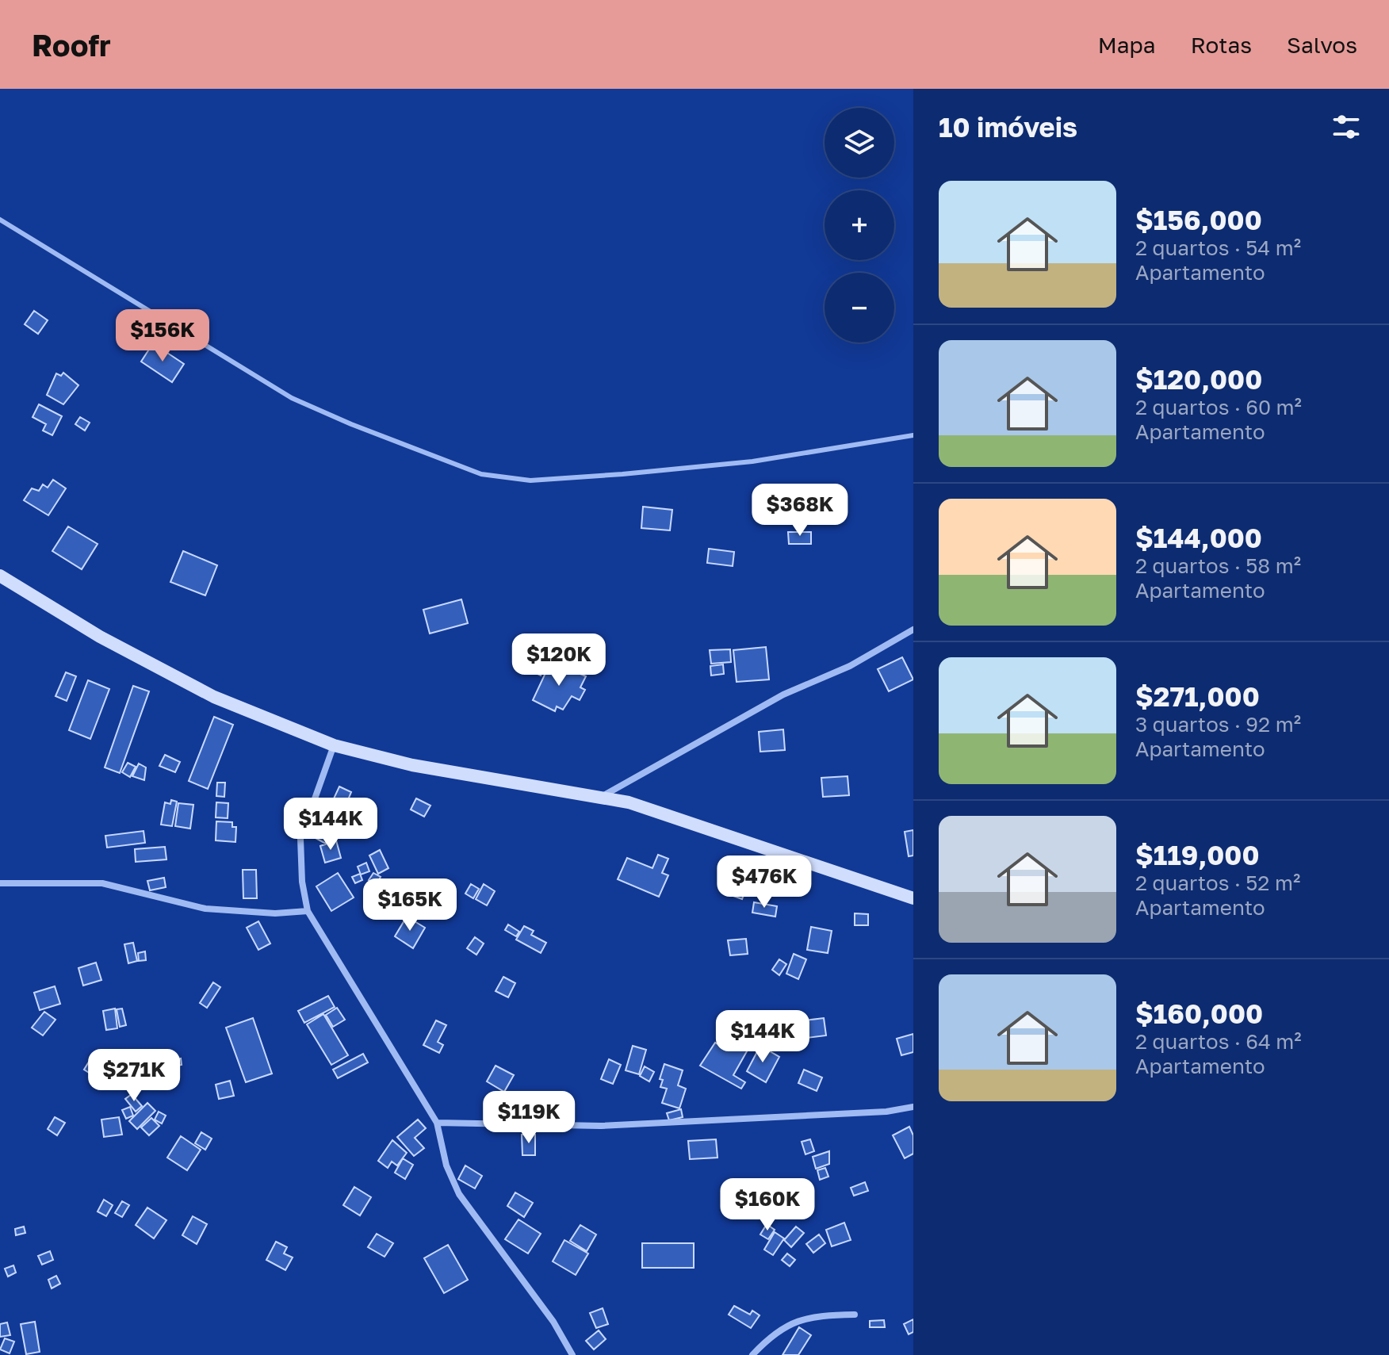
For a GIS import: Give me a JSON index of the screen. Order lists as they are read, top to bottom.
{
  "page": {
    "header": "Roofr",
    "nav": ["Mapa", "Rotas", "Salvos"],
    "heading": "10 imóveis",
    "map_buttons": ["+", "−"],
    "list": [
      {
        "name": "$156,000",
        "note": "2 quartos · 54 m² · Apartamento"
      },
      {
        "name": "$120,000",
        "note": "2 quartos · 60 m² · Apartamento"
      },
      {
        "name": "$144,000",
        "note": "2 quartos · 58 m² · Apartamento"
      },
      {
        "name": "$271,000",
        "note": "3 quartos · 92 m² · Apartamento"
      },
      {
        "name": "$119,000",
        "note": "2 quartos · 52 m² · Apartamento"
      },
      {
        "name": "$160,000",
        "note": "2 quartos · 64 m² · Apartamento"
      }
    ],
    "price": [
      "$156K",
      "$368K",
      "$120K",
      "$144K",
      "$476K",
      "$165K",
      "$144K",
      "$271K",
      "$119K",
      "$160K"
    ]
  }
}
